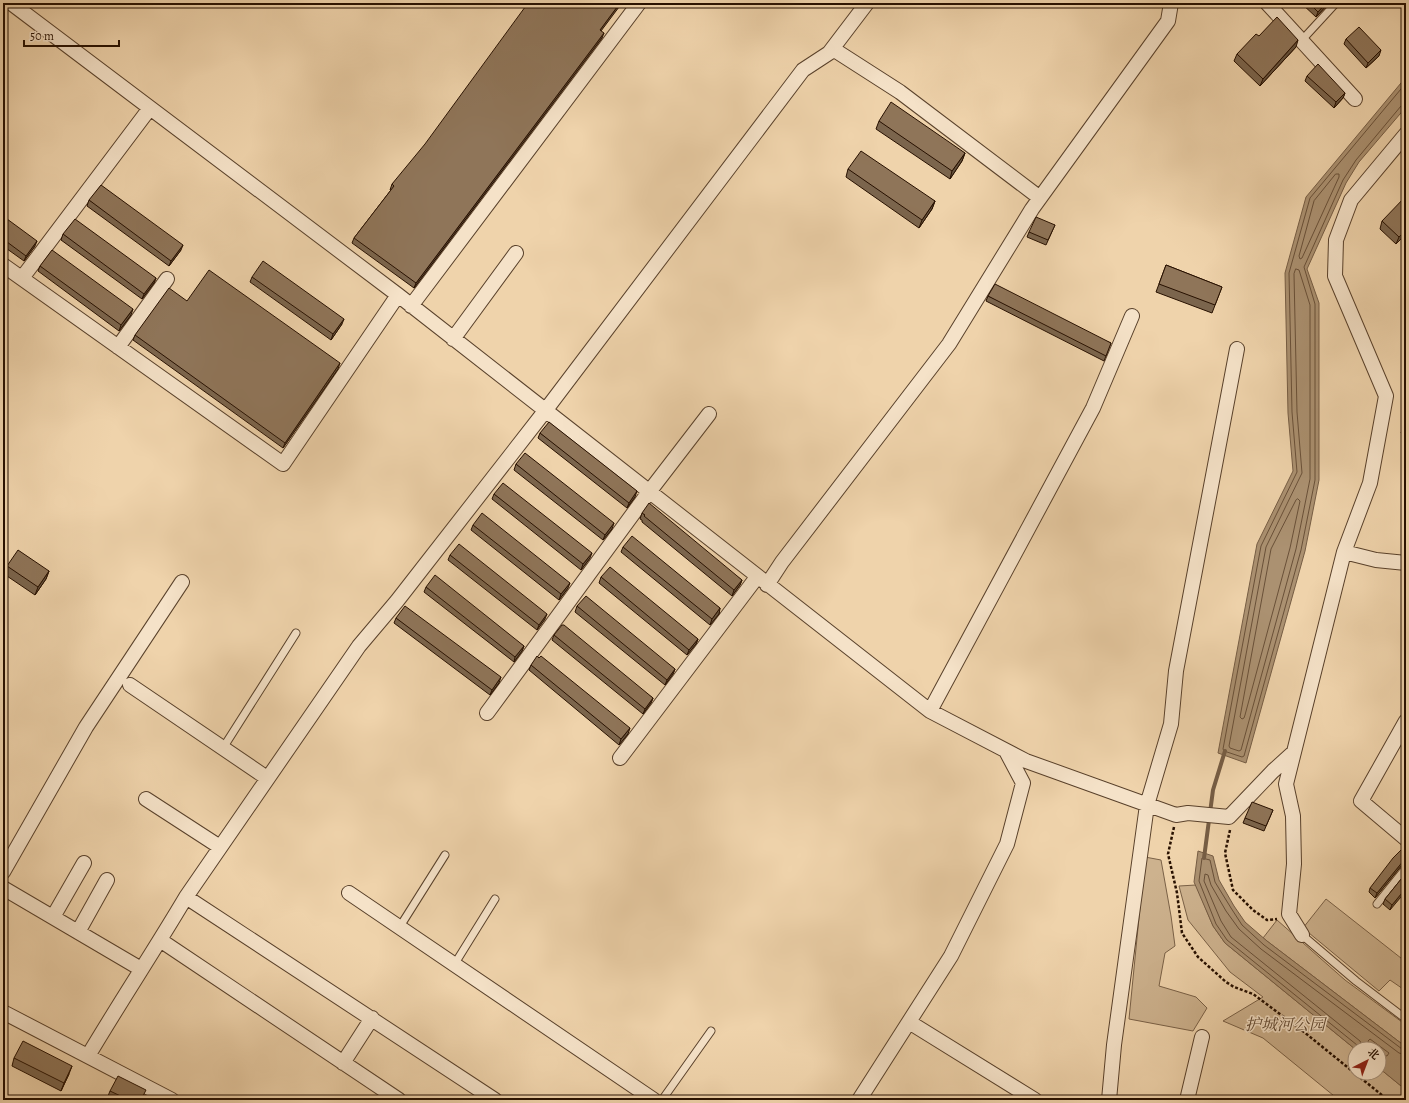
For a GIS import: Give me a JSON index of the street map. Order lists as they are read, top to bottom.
{
  "parks": ["护城河公园"],
  "scale_bar": "50 m",
  "north": "top right"
}
